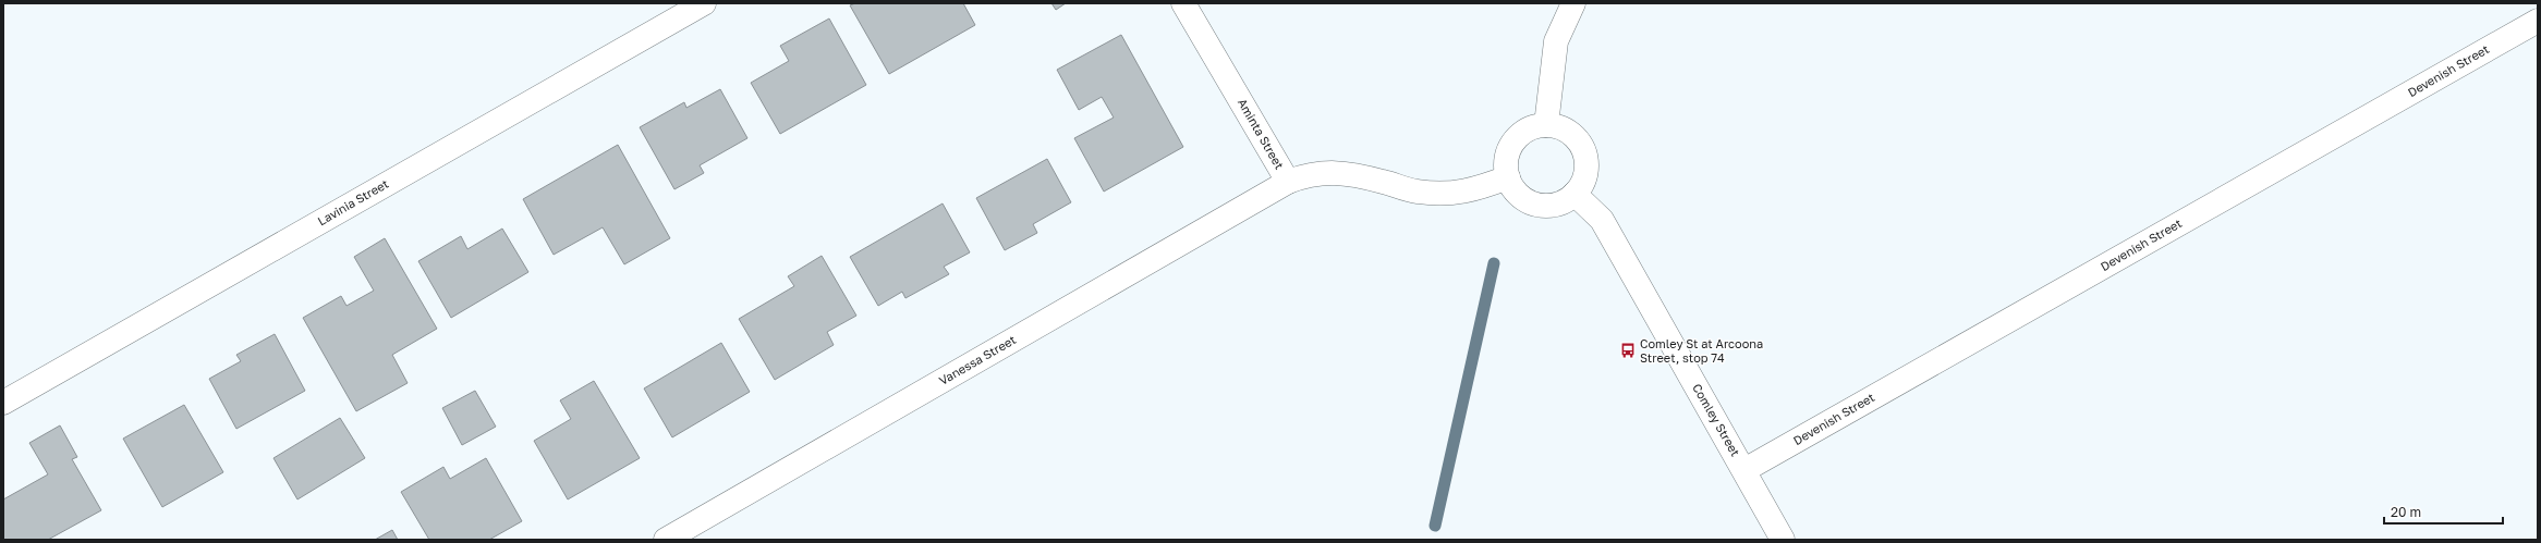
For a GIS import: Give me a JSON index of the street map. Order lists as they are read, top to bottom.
{
  "streets": {
    "street": [
      "Devenish Street",
      "Aminta Street",
      "Lavinia Street",
      "Vanessa Street",
      "Comley Street"
    ]
  },
  "crossings": [
    ["Devenish Street", "Comley Street"],
    ["Aminta Street", "Vanessa Street"],
    ["Aminta Street", "Comley Street"]
  ],
  "places": {
    "bus stop": ["Comley St at Arcoona Street, stop 74"]
  },
  "scale_bar": "20 m"
}
